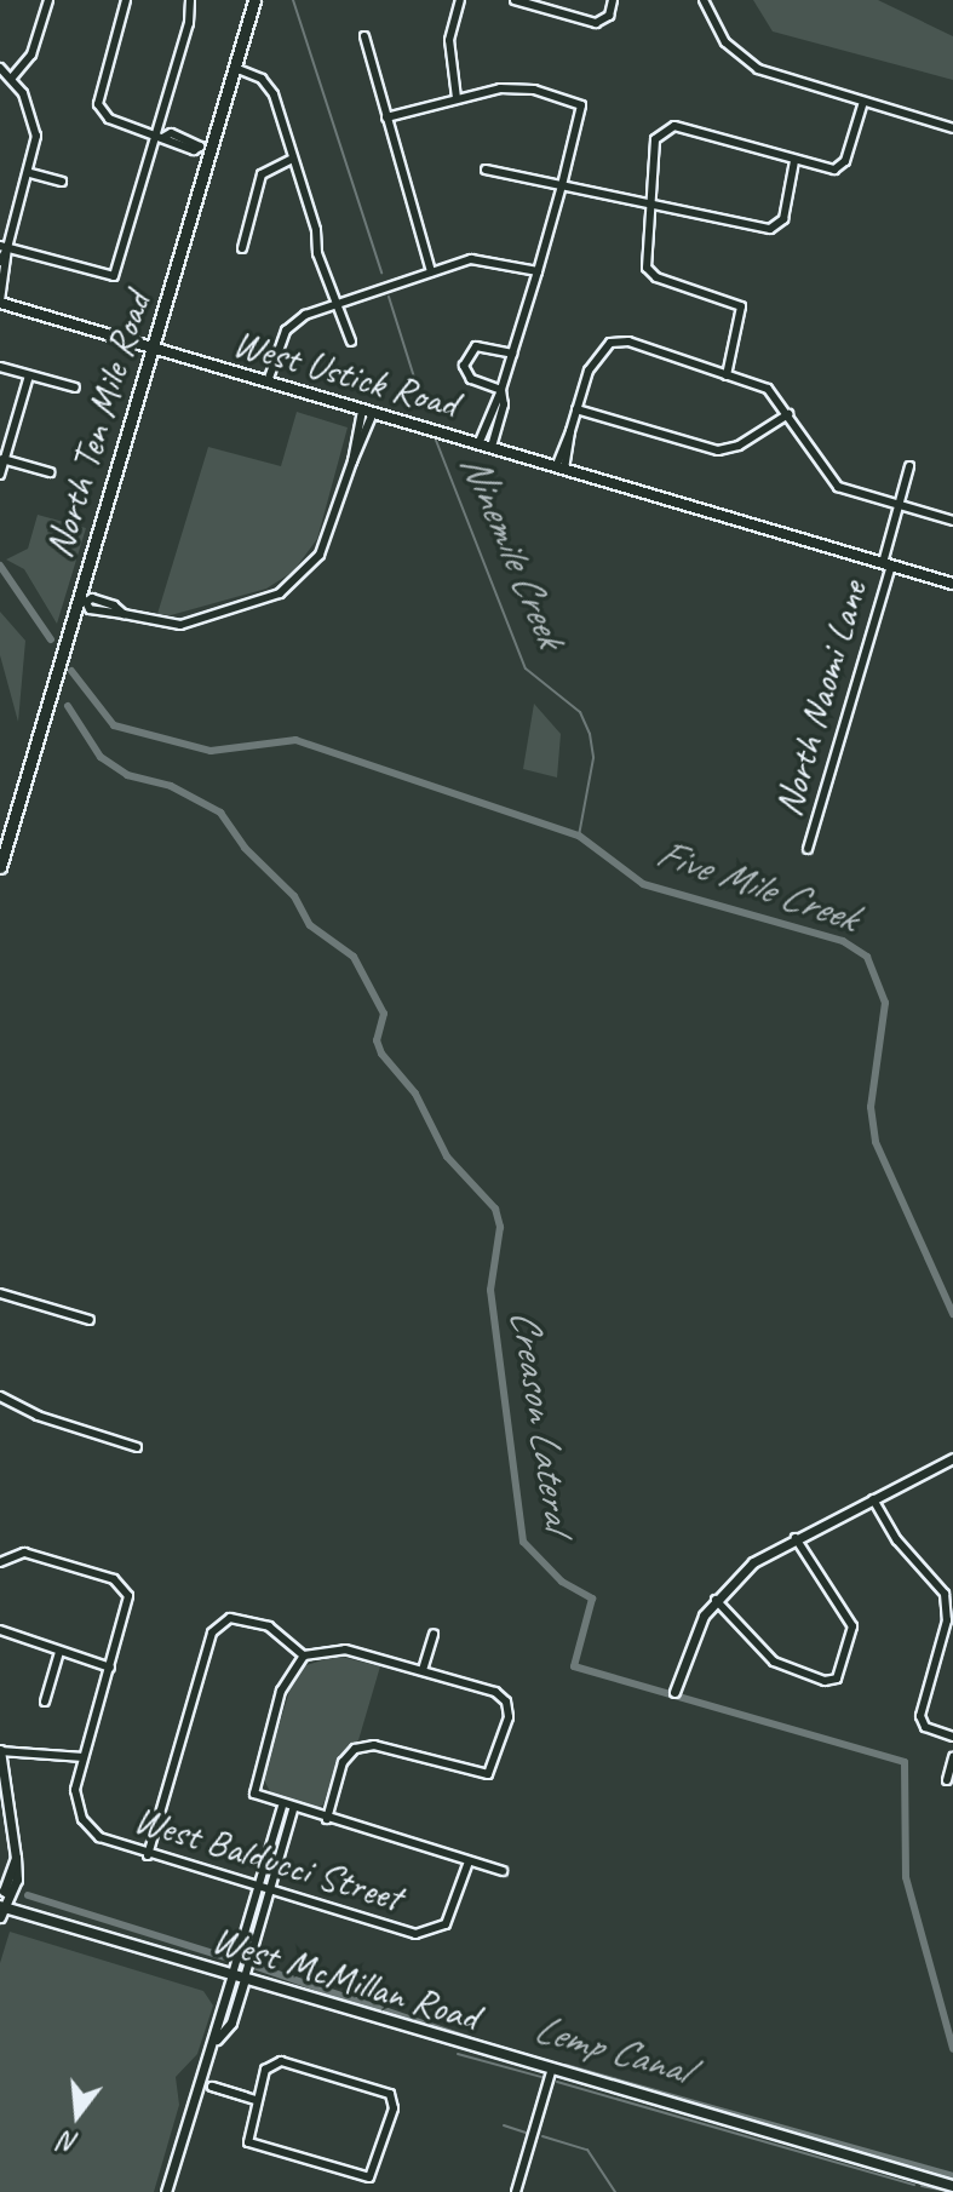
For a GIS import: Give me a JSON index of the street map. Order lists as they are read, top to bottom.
{
  "streets": {
    "main road": ["West Ustick Road", "North Ten Mile Road", "West McMillan Road"],
    "street": ["North Naomi Lane", "West Balducci Street"]
  },
  "crossings": [
    ["West Ustick Road", "North Ten Mile Road"],
    ["West Ustick Road", "North Naomi Lane"]
  ],
  "water": [
    "Ninemile Creek",
    "Five Mile Creek",
    "Creason Lateral",
    "Lemp Canal"
  ],
  "north": "bottom"
}
